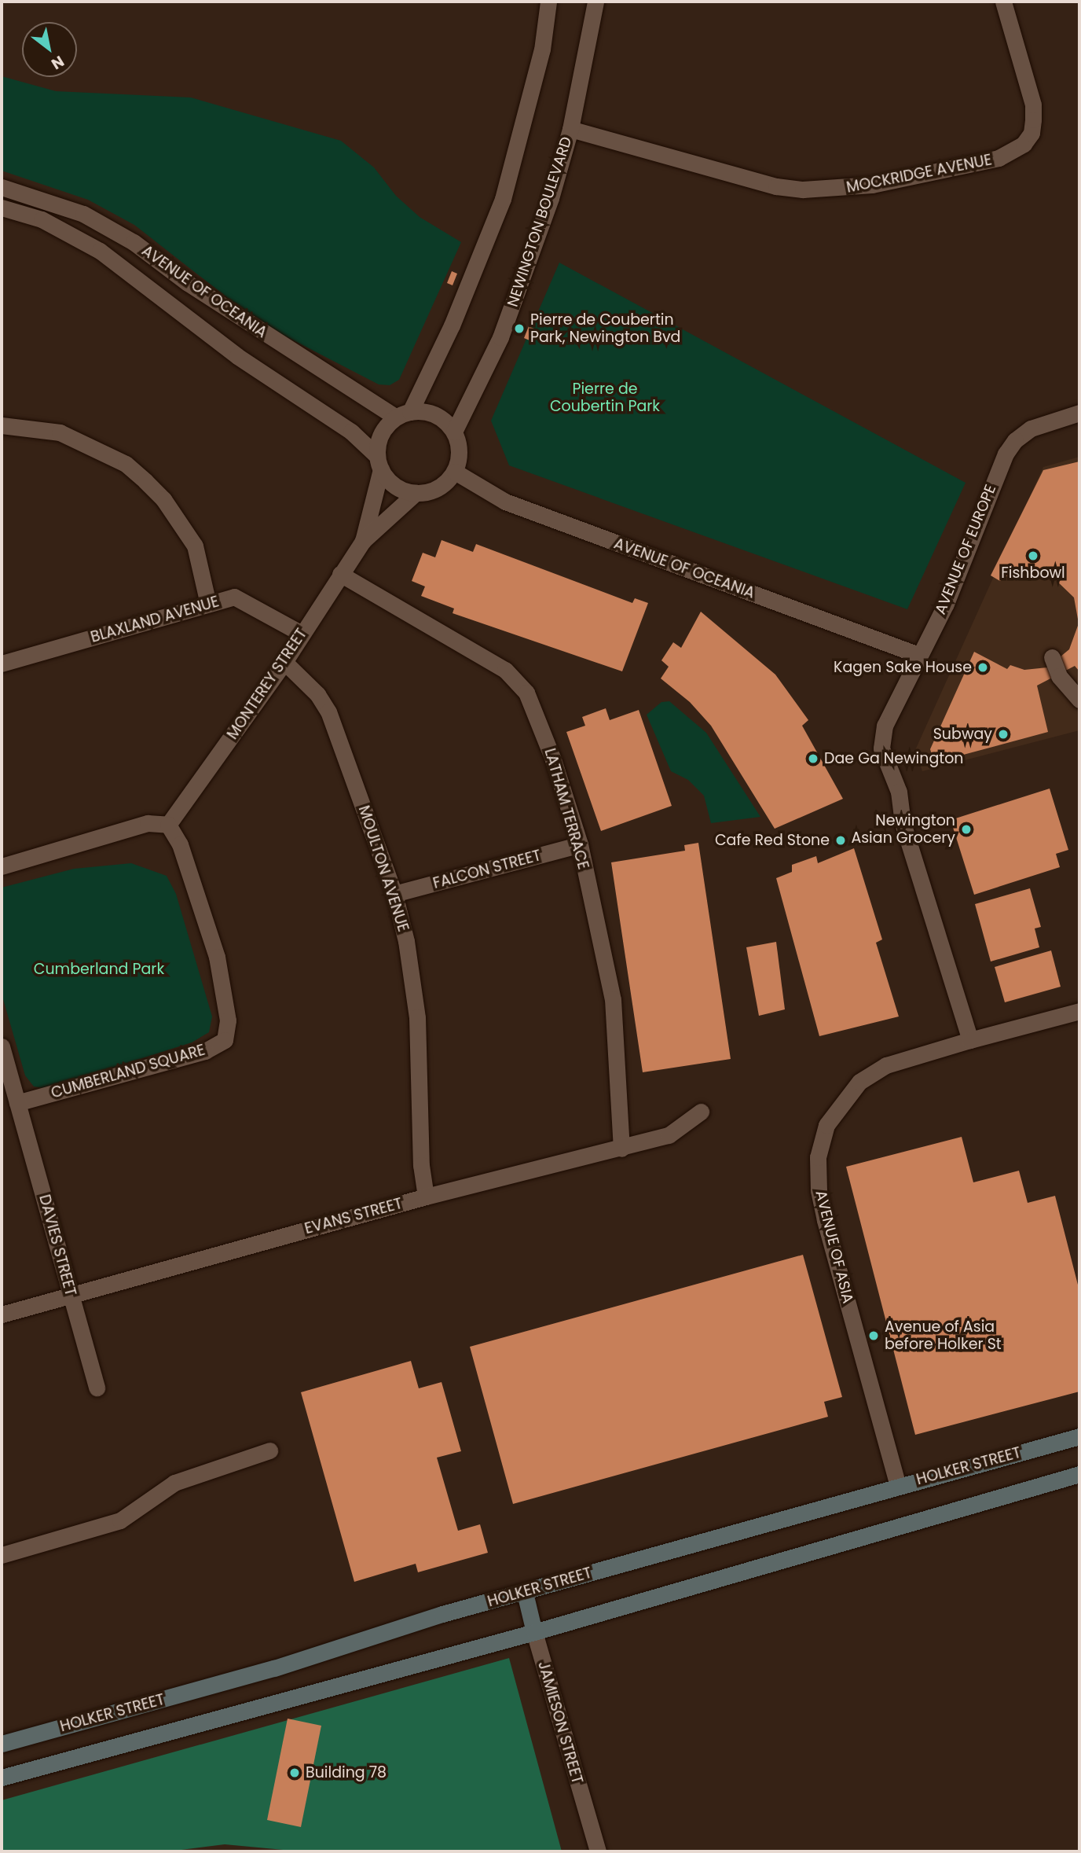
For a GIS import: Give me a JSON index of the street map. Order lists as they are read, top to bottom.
{
  "streets": {
    "main road": ["HOLKER STREET", "JAMIESON STREET"],
    "street": [
      "MOCKRIDGE AVENUE",
      "NEWINGTON BOULEVARD",
      "AVENUE OF OCEANIA",
      "AVENUE OF EUROPE",
      "BLAXLAND AVENUE",
      "MONTEREY STREET",
      "LATHAM TERRACE",
      "MOULTON AVENUE",
      "FALCON STREET",
      "CUMBERLAND SQUARE",
      "EVANS STREET",
      "DAVIES STREET",
      "AVENUE OF ASIA"
    ]
  },
  "crossings": [
    ["MOCKRIDGE AVENUE", "NEWINGTON BOULEVARD"],
    ["NEWINGTON BOULEVARD", "AVENUE OF OCEANIA"],
    ["NEWINGTON BOULEVARD", "MONTEREY STREET"],
    ["AVENUE OF OCEANIA", "AVENUE OF EUROPE"],
    ["AVENUE OF OCEANIA", "MONTEREY STREET"],
    ["AVENUE OF EUROPE", "AVENUE OF ASIA"],
    ["BLAXLAND AVENUE", "MONTEREY STREET"],
    ["MONTEREY STREET", "LATHAM TERRACE"],
    ["MONTEREY STREET", "MOULTON AVENUE"],
    ["MONTEREY STREET", "CUMBERLAND SQUARE"],
    ["LATHAM TERRACE", "FALCON STREET"],
    ["LATHAM TERRACE", "EVANS STREET"],
    ["MOULTON AVENUE", "FALCON STREET"],
    ["MOULTON AVENUE", "EVANS STREET"],
    ["CUMBERLAND SQUARE", "DAVIES STREET"],
    ["EVANS STREET", "DAVIES STREET"],
    ["AVENUE OF ASIA", "HOLKER STREET"],
    ["HOLKER STREET", "JAMIESON STREET"]
  ],
  "parks": ["Pierre de Coubertin Park", "Cumberland Park"],
  "places": [
    "Pierre de Coubertin Park, Newington Bvd",
    "Fishbowl",
    "Kagen Sake House",
    "Subway",
    "Dae Ga Newington",
    "Newington Asian Grocery",
    "Cafe Red Stone",
    "Avenue of Asia before Holker St",
    "Building 78"
  ],
  "north": "bottom right"
}
